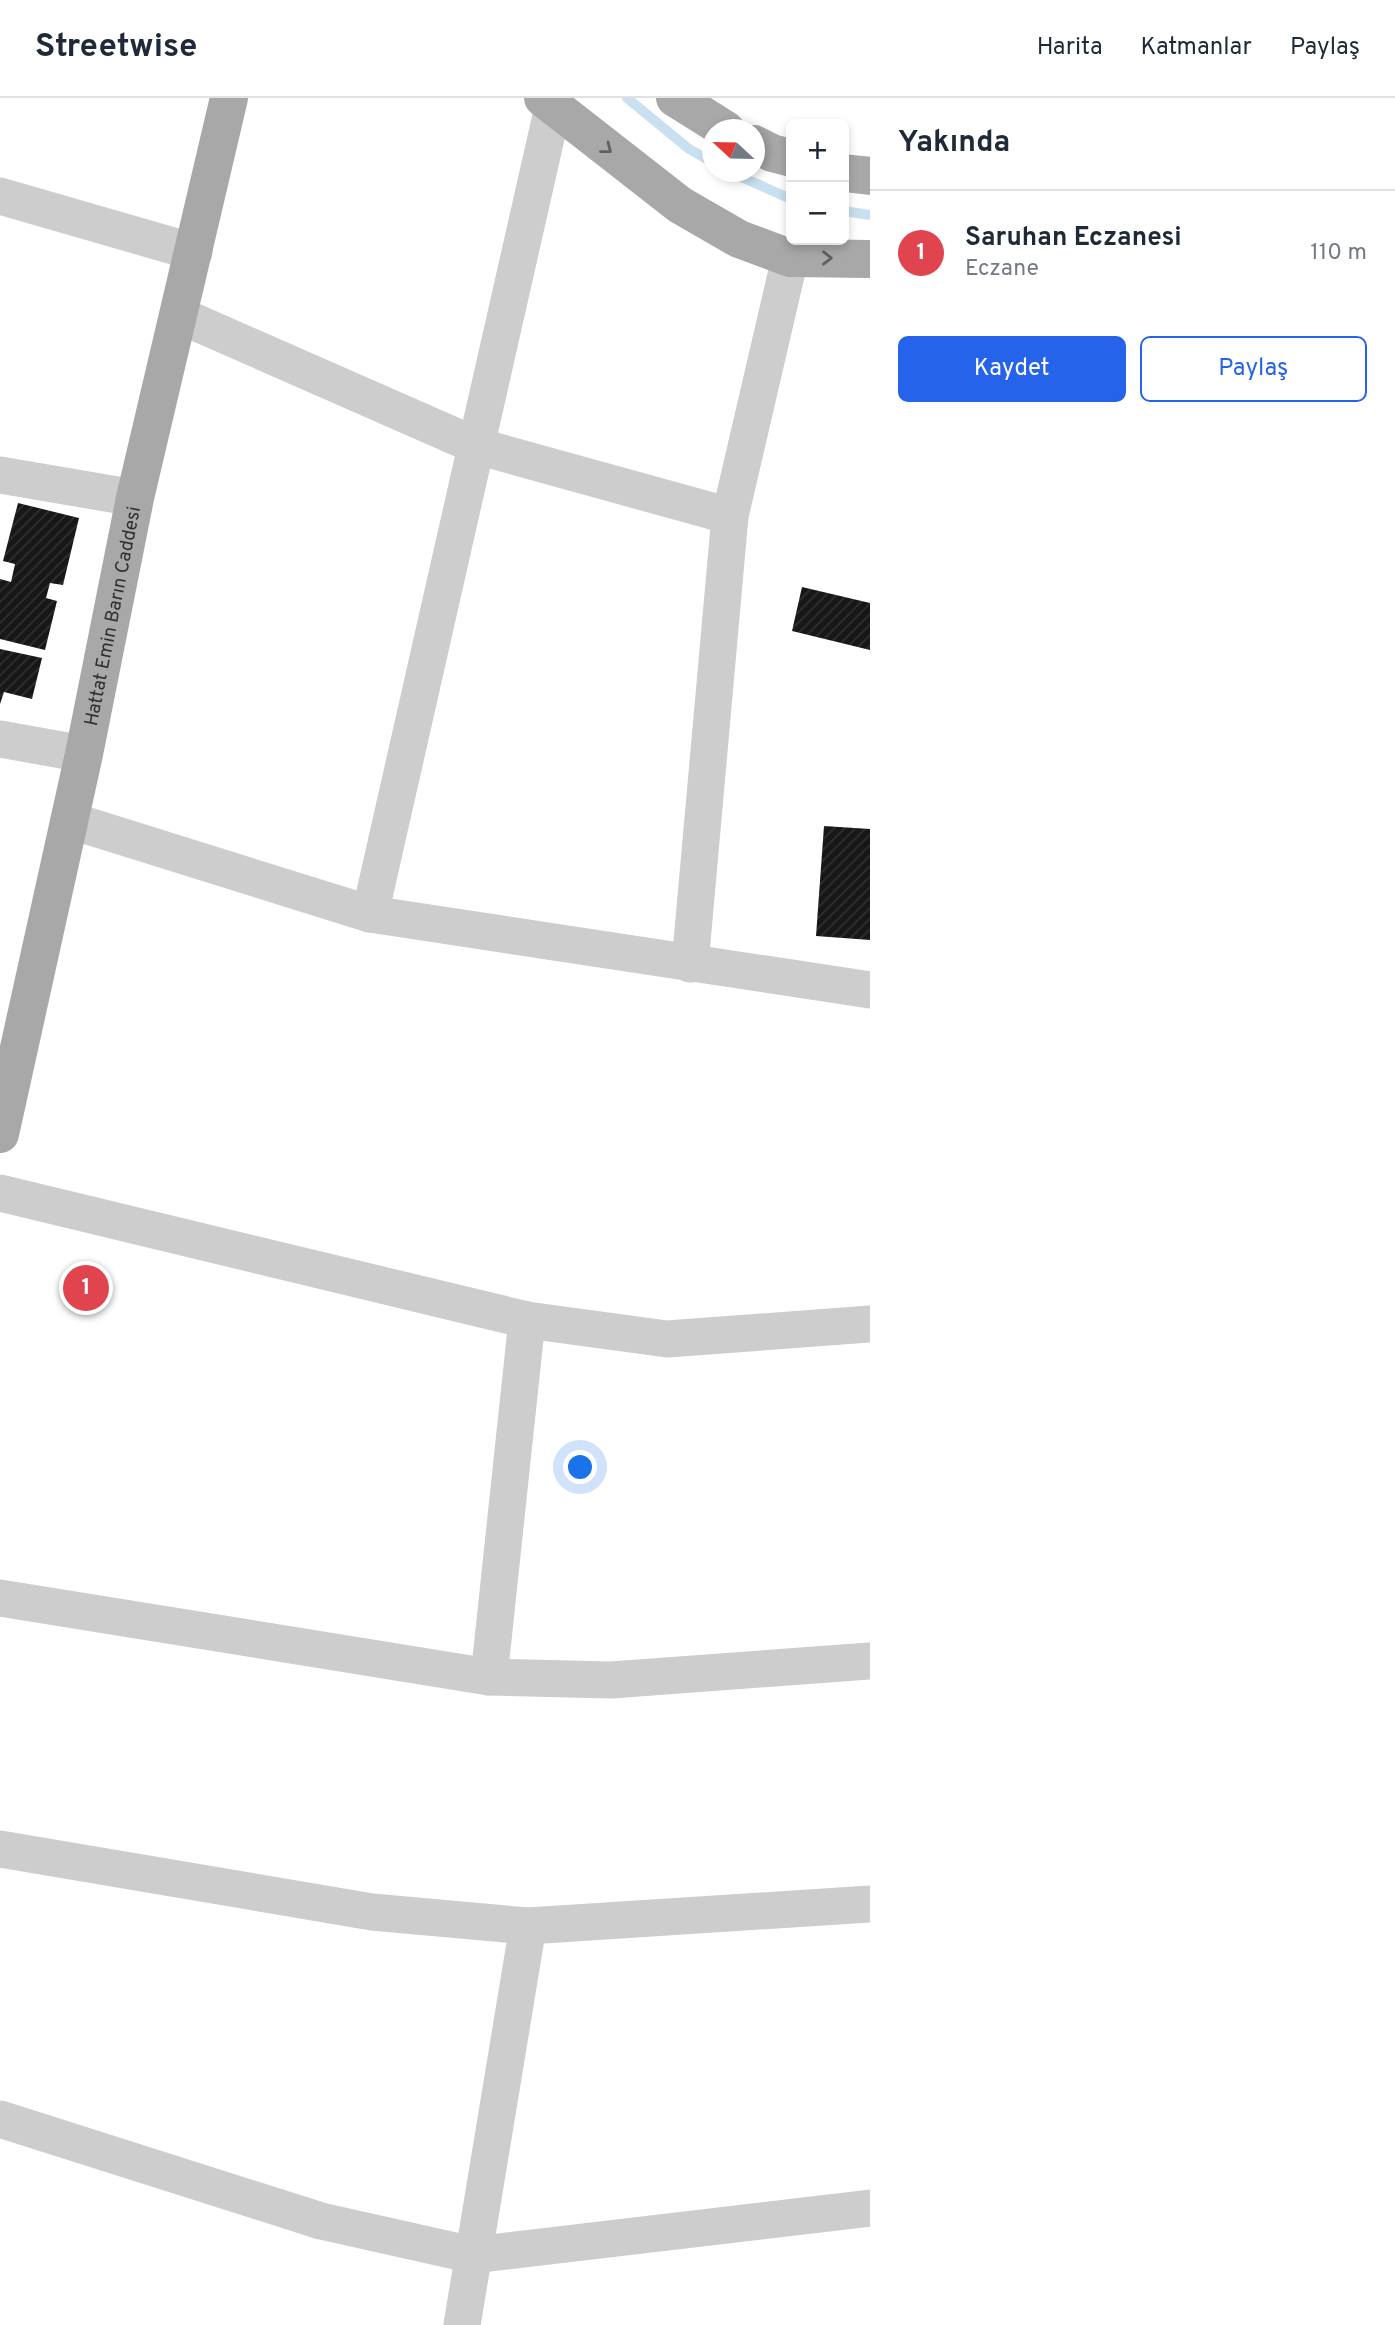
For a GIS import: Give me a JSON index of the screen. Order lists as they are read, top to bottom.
{
  "streets": {
    "main road": ["Hattat Emin Barın Caddesi"]
  },
  "north": "left",
  "page": {
    "header": "Streetwise",
    "nav": ["Harita", "Katmanlar", "Paylaş"],
    "heading": "Yakında",
    "map_buttons": ["+", "−"],
    "list": [
      {
        "mark": "1",
        "name": "Saruhan Eczanesi",
        "note": "Eczane",
        "value": "110 m"
      }
    ],
    "buttons": ["Kaydet", "Paylaş"],
    "pins": "1"
  }
}
